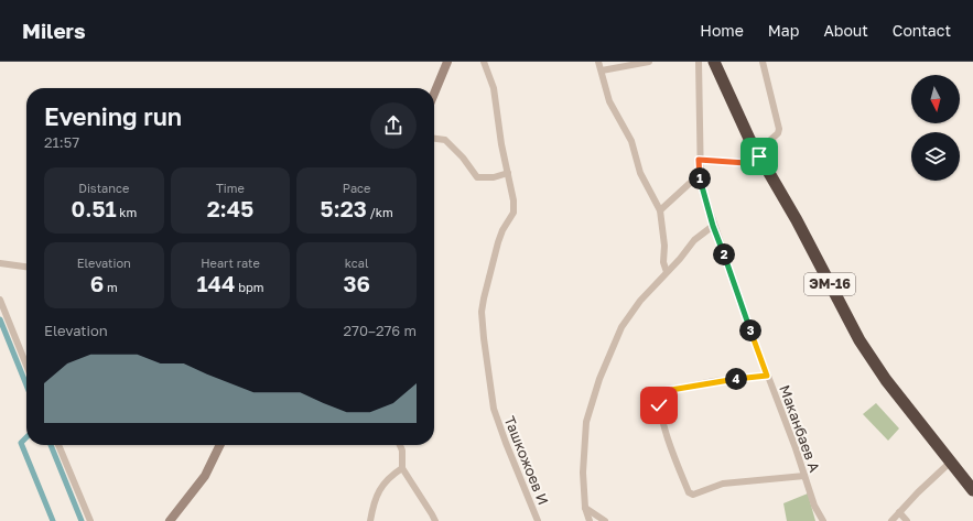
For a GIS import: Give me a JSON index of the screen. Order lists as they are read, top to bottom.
{
  "streets": {
    "highway": ["ЭМ-16"],
    "street": ["Маканбаев А", "Ташкожоев И"]
  },
  "north": "bottom",
  "page": {
    "header": "Milers",
    "nav": [
      "Home",
      "Map",
      "About",
      "Contact"
    ],
    "heading": ["Evening run", "21:57"],
    "stats": [
      ["Distance", "0.51 km"],
      ["Time", "2:45"],
      ["Pace", "5:23 /km"],
      ["Elevation", "6 m"],
      ["Heart rate", "144 bpm"],
      ["kcal", "36"]
    ],
    "pins": [
      "1",
      "2",
      "3",
      "4"
    ],
    "chart": ["Elevation", "270–276 m"]
  }
}
